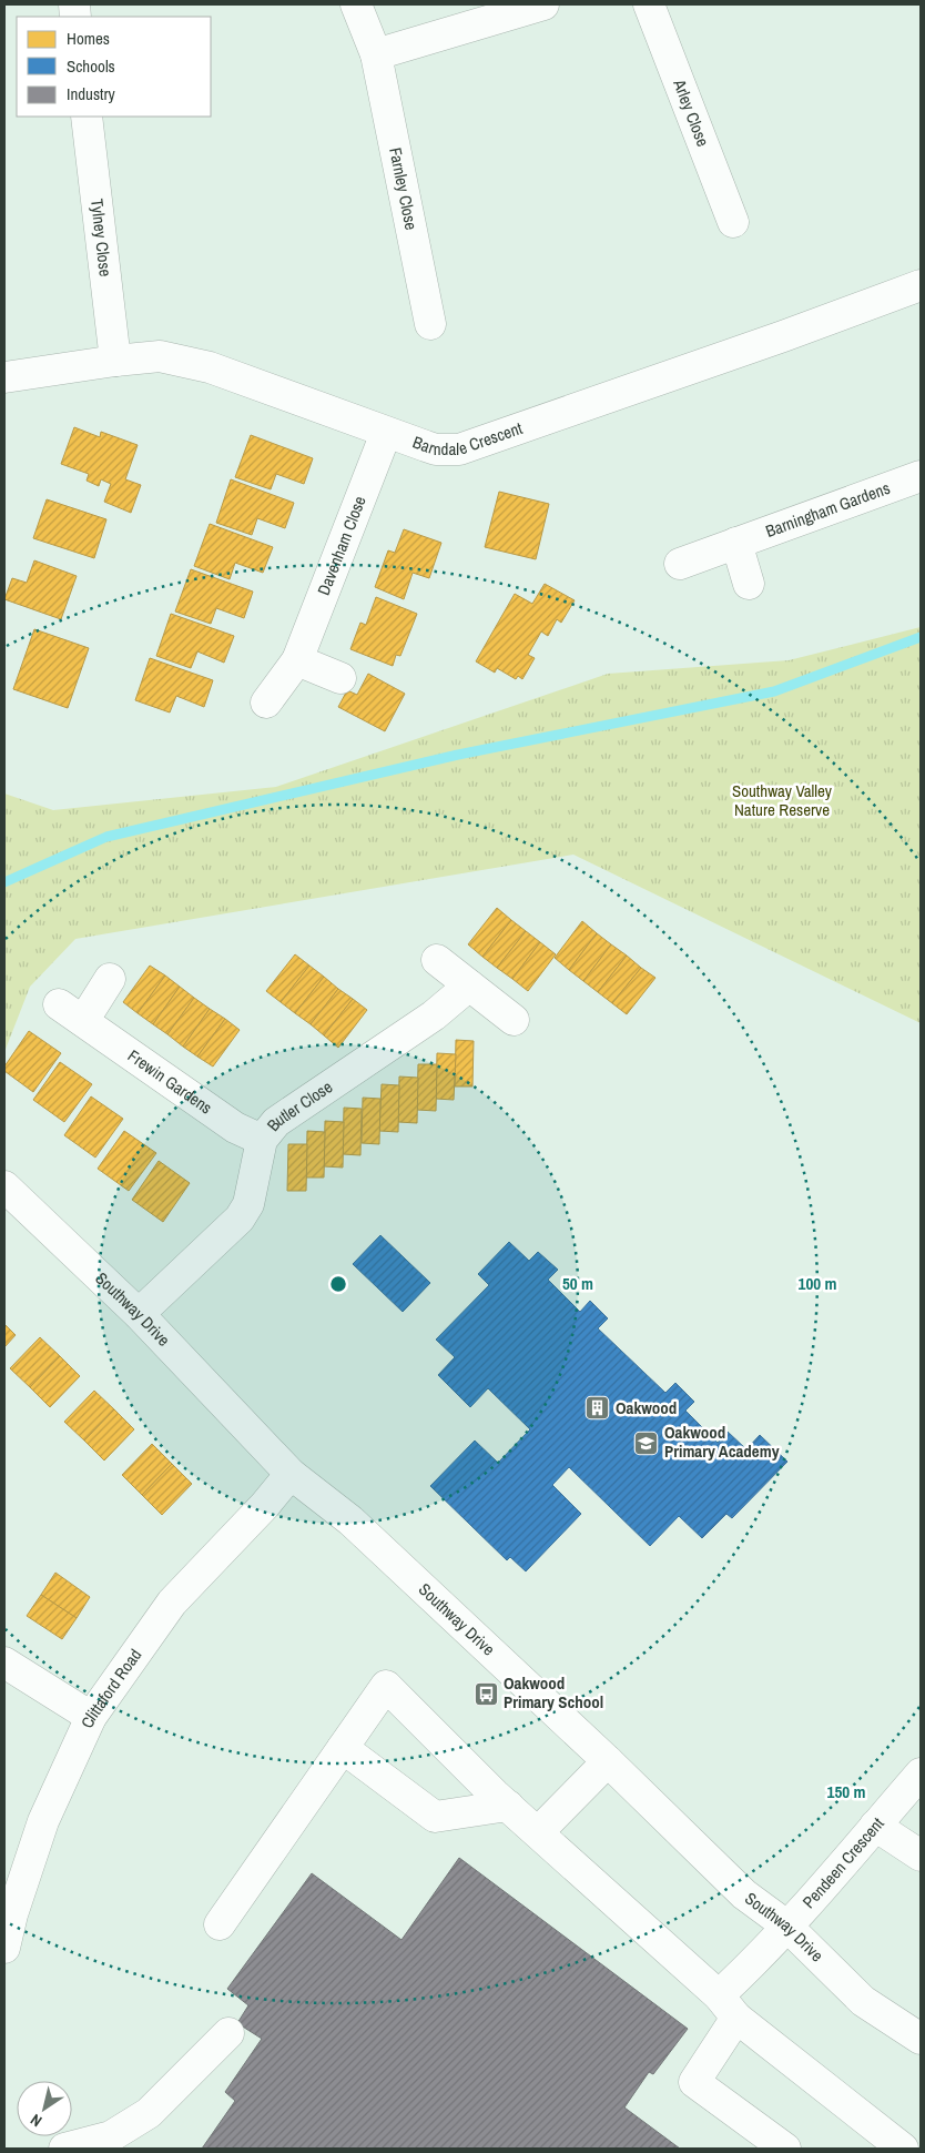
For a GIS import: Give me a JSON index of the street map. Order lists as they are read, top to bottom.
{
  "streets": {
    "street": [
      "Arley Close",
      "Farnley Close",
      "Tylney Close",
      "Barndale Crescent",
      "Barningham Gardens",
      "Davenham Close",
      "Frewin Gardens",
      "Butler Close",
      "Southway Drive",
      "Clittaford Road",
      "Pendeen Crescent"
    ]
  },
  "crossings": [
    ["Tylney Close", "Barndale Crescent"],
    ["Barndale Crescent", "Davenham Close"],
    ["Frewin Gardens", "Butler Close"],
    ["Butler Close", "Southway Drive"],
    ["Southway Drive", "Clittaford Road"],
    ["Southway Drive", "Pendeen Crescent"]
  ],
  "parks": ["Southway Valley Nature Reserve"],
  "places": {
    "building": ["Oakwood"],
    "school or university": ["Oakwood Primary Academy"],
    "bus stop": ["Oakwood Primary School"]
  },
  "legend": ["Homes", "Schools", "Industry"],
  "north": "bottom left",
  "rings": ["50 m", "100 m", "150 m"]
}
